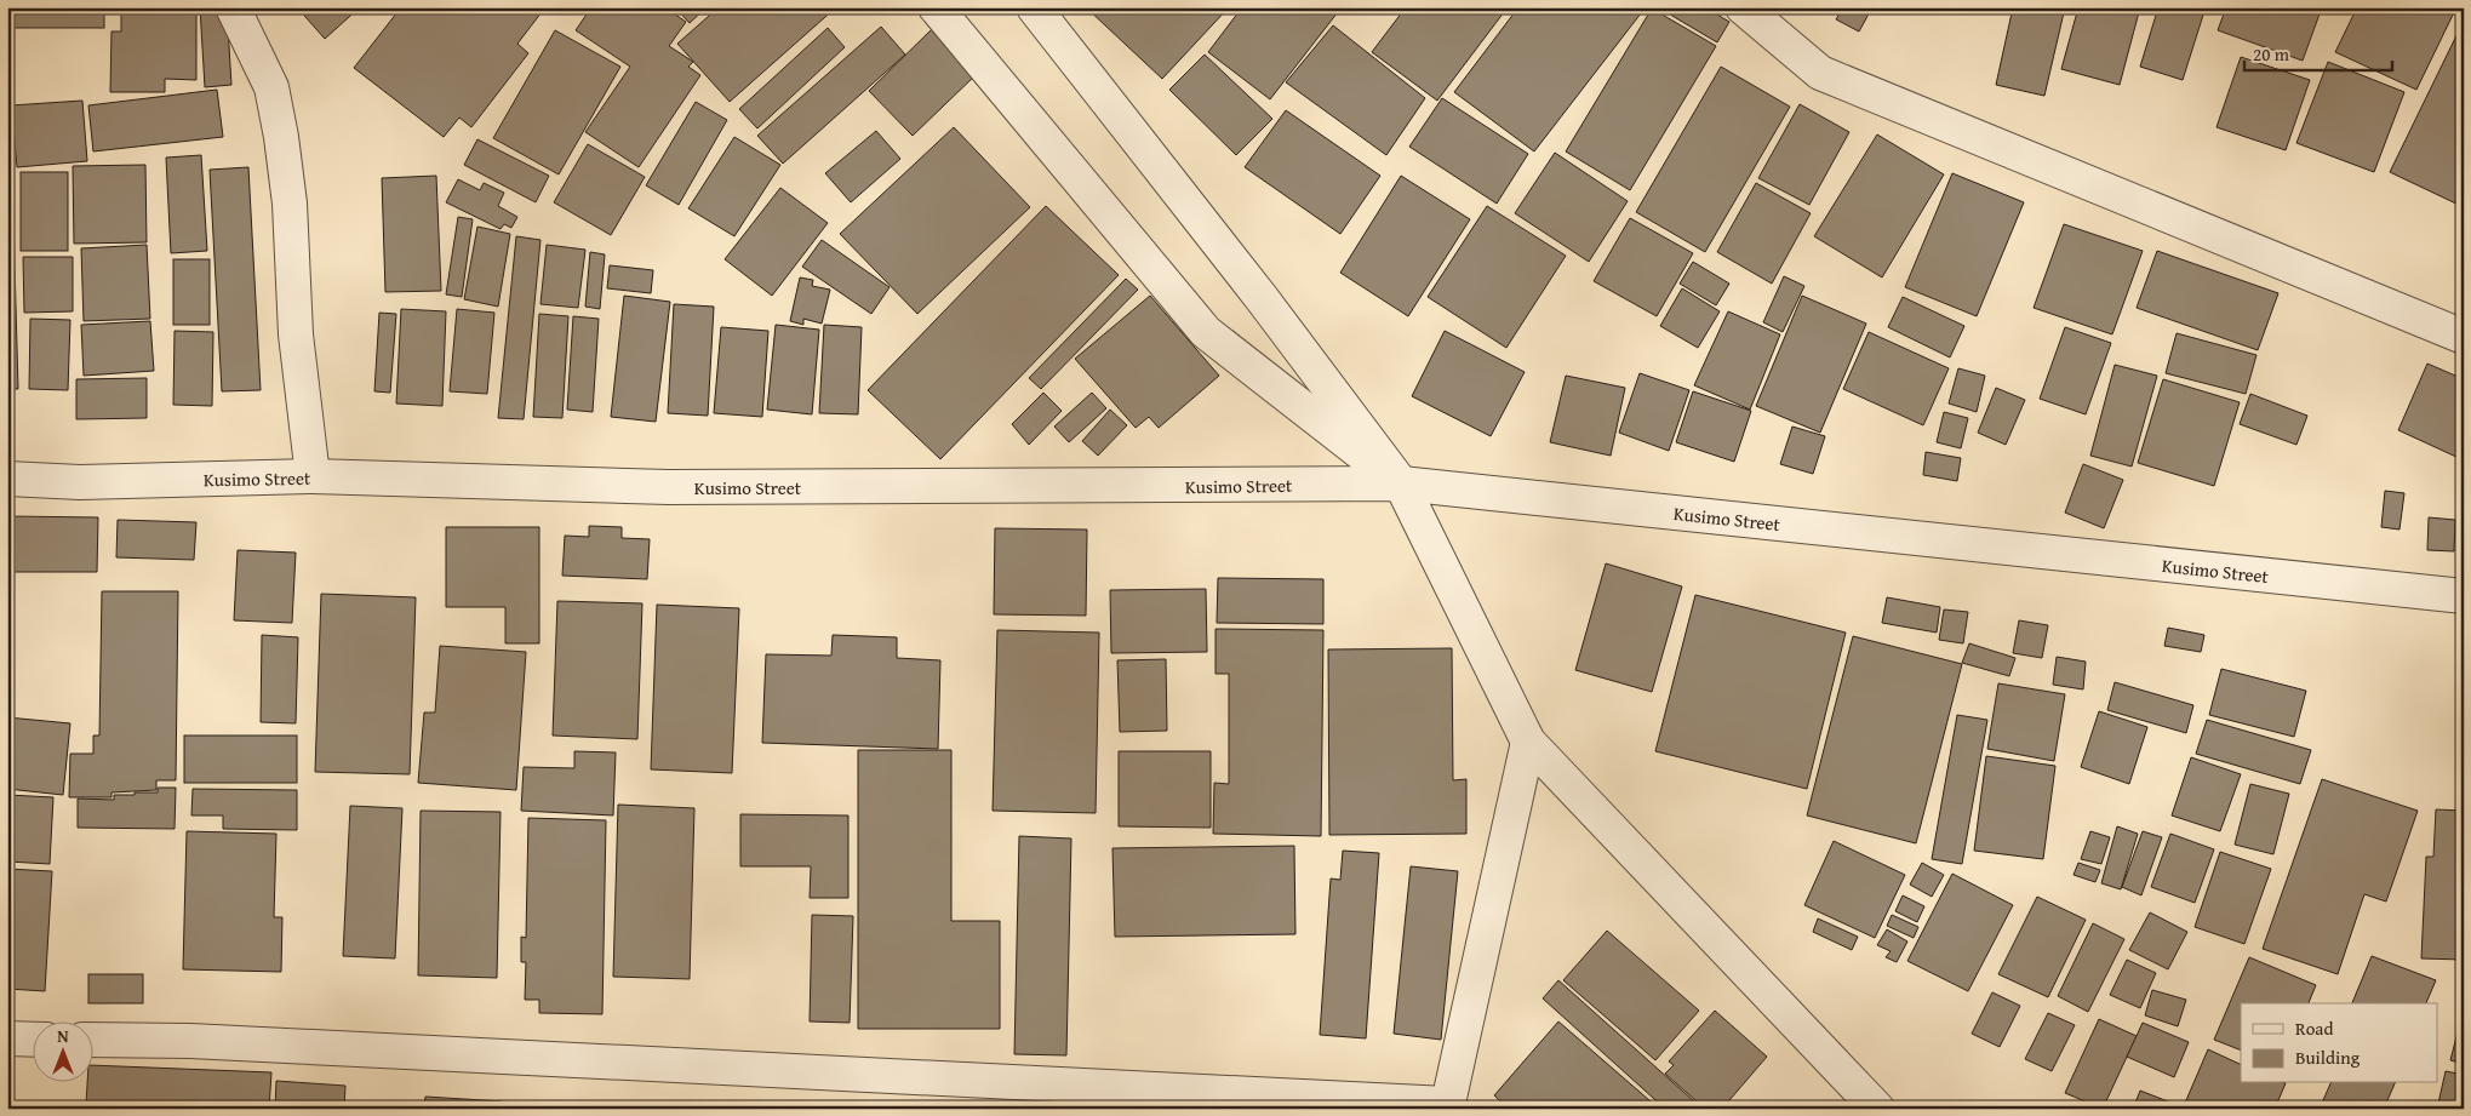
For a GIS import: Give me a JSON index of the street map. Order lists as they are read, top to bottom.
{
  "streets": {
    "street": ["Kusimo Street"]
  },
  "legend": ["Road", "Building"],
  "scale_bar": "20 m",
  "north": "top"
}
